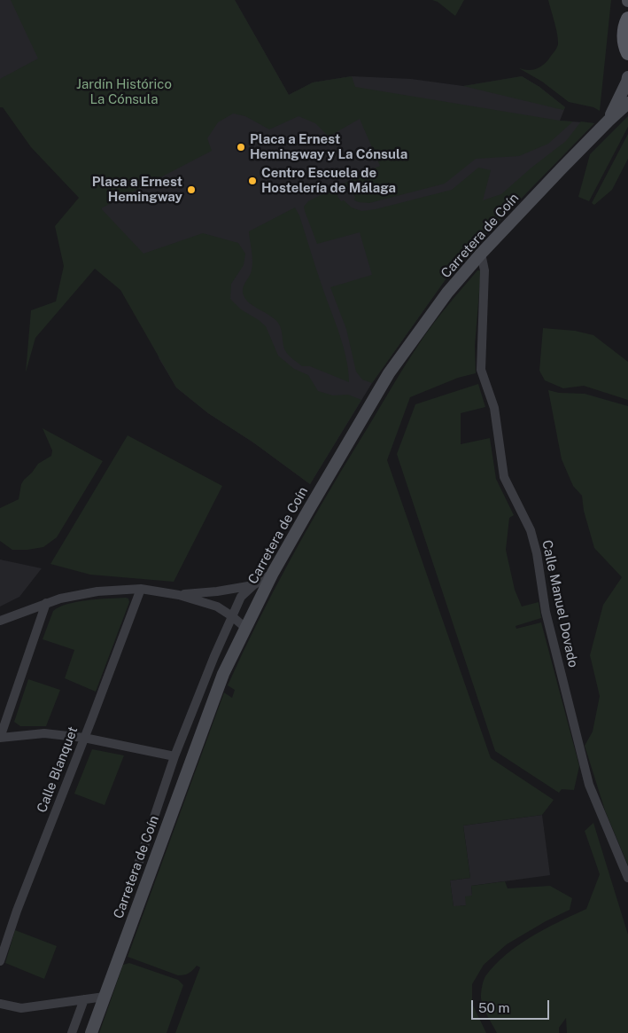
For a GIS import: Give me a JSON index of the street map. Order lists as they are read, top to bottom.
{
  "streets": {
    "street": ["Carretera de Coín", "Calle Manuel Dovado", "Calle Blanquet"]
  },
  "crossings": [
    ["Carretera de Coín", "Calle Manuel Dovado"]
  ],
  "parks": ["Jardín Histórico La Cónsula"],
  "places": ["Placa a Ernest Hemingway y La Cónsula", "Centro Escuela de Hostelería de Málaga", "Placa a Ernest Hemingway"],
  "scale_bar": "50 m"
}
